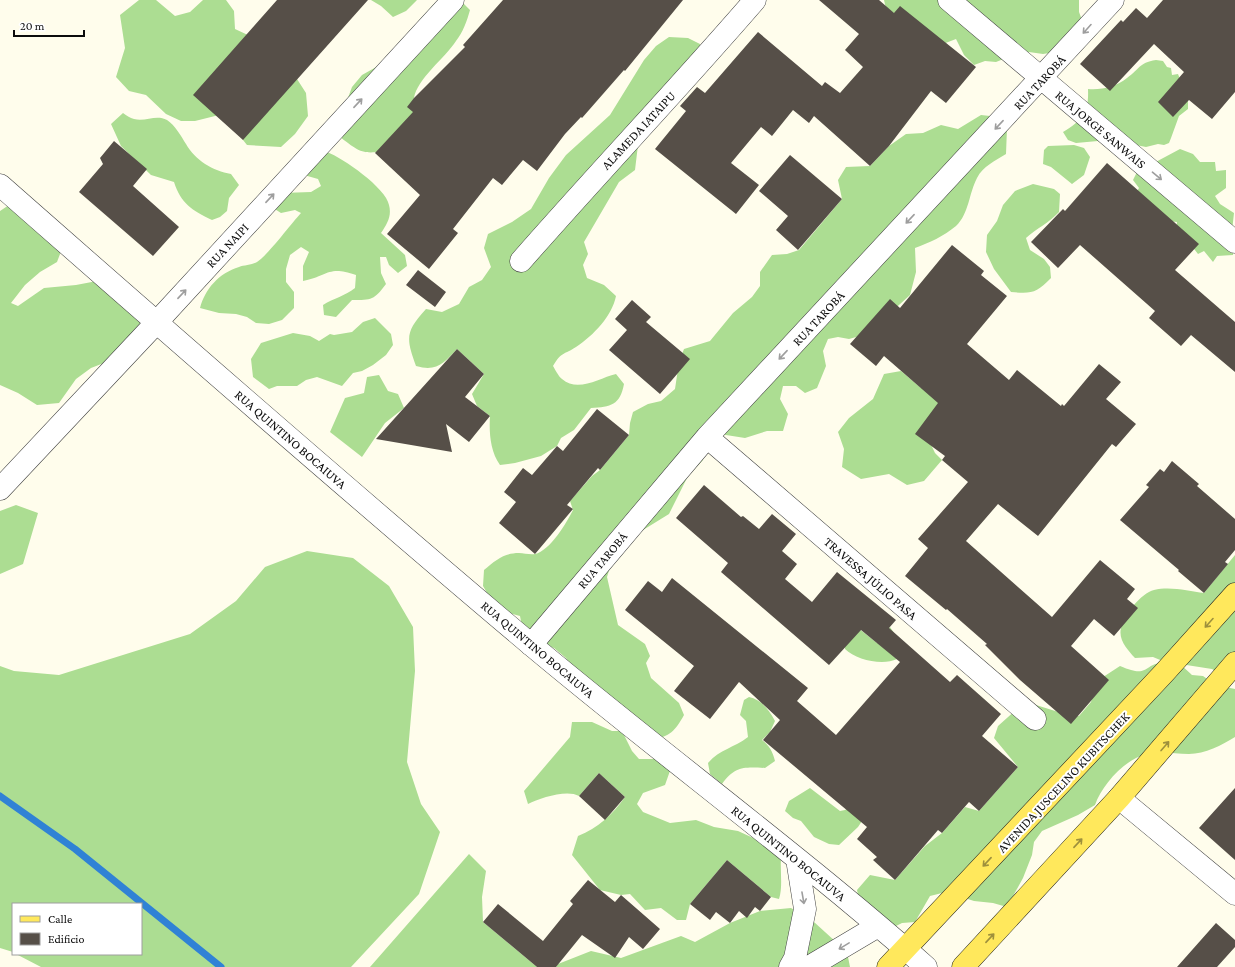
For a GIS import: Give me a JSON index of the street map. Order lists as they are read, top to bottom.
{
  "streets": {
    "main road": ["AVENIDA JUSCELINO KUBITSCHEK"],
    "street": [
      "RUA TAROBÁ",
      "RUA JORGE SANWAIS",
      "ALAMEDA IATAIPU",
      "RUA NAIPI",
      "RUA QUINTINO BOCAIUVA",
      "TRAVESSA JÚLIO PASA"
    ]
  },
  "crossings": [
    ["RUA TAROBÁ", "RUA JORGE SANWAIS"],
    ["RUA TAROBÁ", "RUA QUINTINO BOCAIUVA"],
    ["RUA TAROBÁ", "TRAVESSA JÚLIO PASA"],
    ["RUA NAIPI", "RUA QUINTINO BOCAIUVA"],
    ["RUA QUINTINO BOCAIUVA", "AVENIDA JUSCELINO KUBITSCHEK"]
  ],
  "one_way": ["RUA TAROBÁ", "RUA JORGE SANWAIS", "RUA NAIPI"],
  "legend": ["Calle", "Edificio"],
  "scale_bar": "20 m"
}
